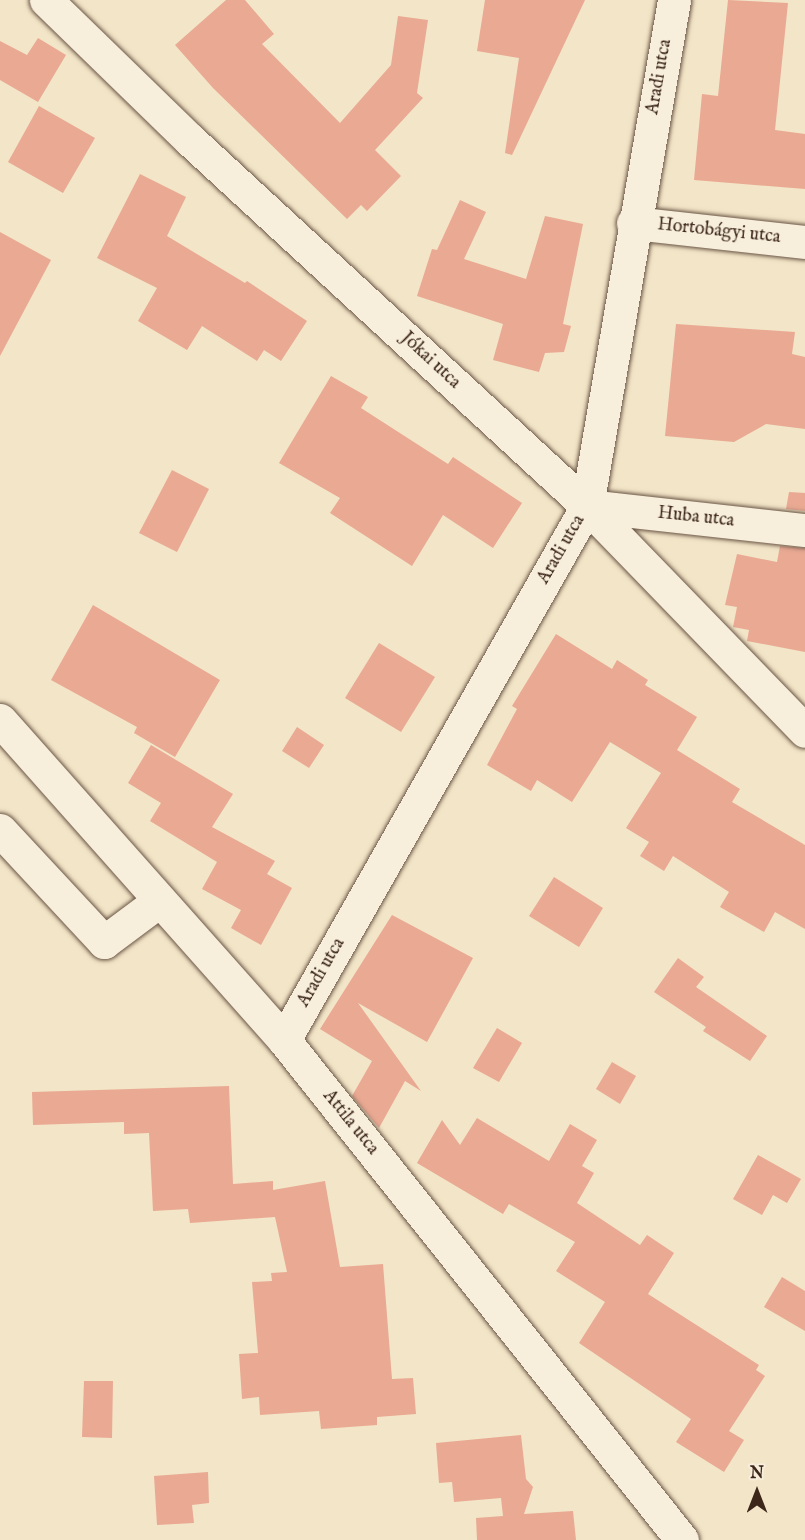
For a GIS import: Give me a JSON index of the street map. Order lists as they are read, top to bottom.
{
  "streets": {
    "street": [
      "Aradi utca",
      "Hortobágyi utca",
      "Jókai utca",
      "Huba utca",
      "Attila utca"
    ]
  },
  "crossings": [
    ["Aradi utca", "Hortobágyi utca"],
    ["Aradi utca", "Jókai utca"],
    ["Aradi utca", "Huba utca"],
    ["Aradi utca", "Attila utca"],
    ["Jókai utca", "Huba utca"]
  ],
  "north": "top"
}
